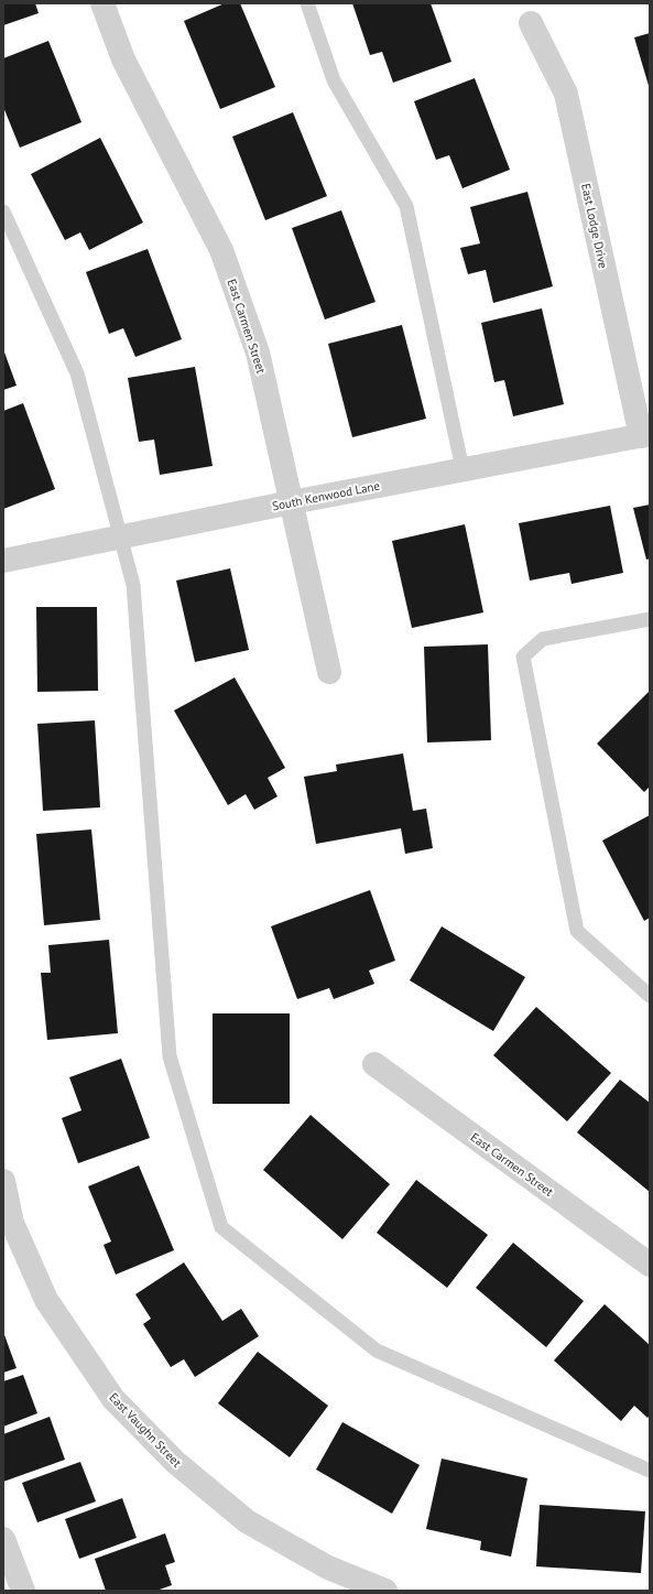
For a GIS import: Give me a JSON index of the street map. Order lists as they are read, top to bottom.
{
  "streets": {
    "street": [
      "East Lodge Drive",
      "East Carmen Street",
      "South Kenwood Lane",
      "East Vaughn Street"
    ]
  },
  "crossings": [
    ["East Lodge Drive", "South Kenwood Lane"],
    ["East Carmen Street", "South Kenwood Lane"]
  ]
}
